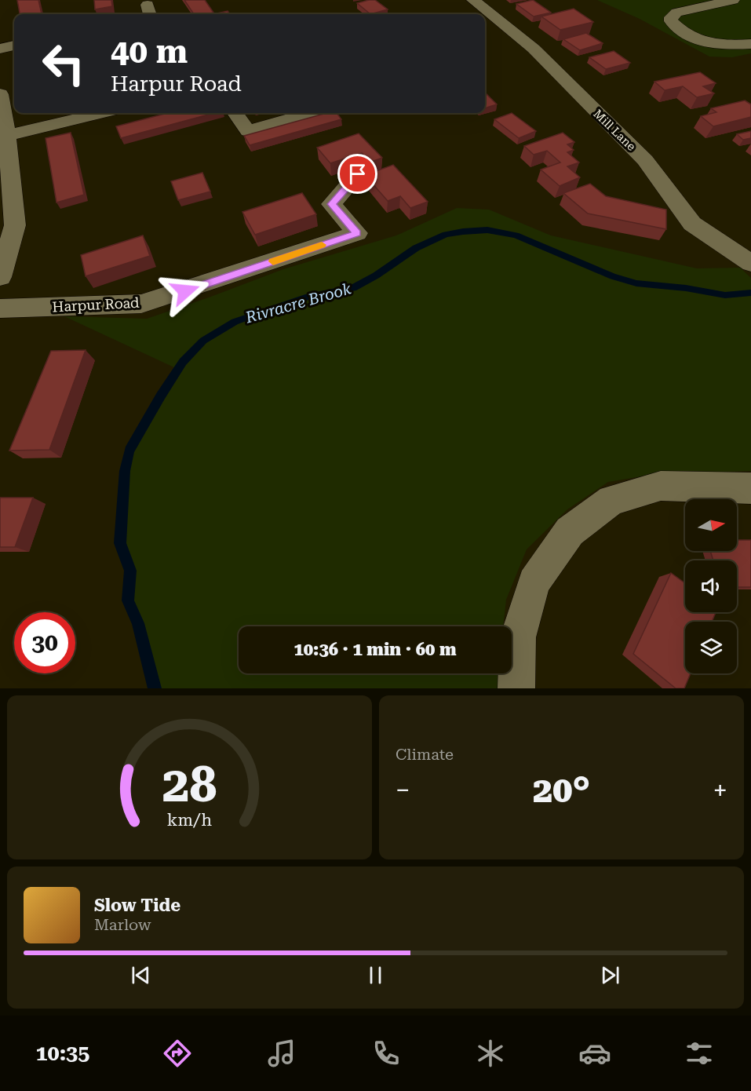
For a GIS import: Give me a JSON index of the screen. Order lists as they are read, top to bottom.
{
  "streets": {
    "street": ["Mill Lane", "Harpur Road"]
  },
  "water": ["Rivracre Brook"],
  "north": "right",
  "page": {
    "turn": ["40 m", "Harpur Road"],
    "limit": "30",
    "trip": "10:36 · 1 min · 60 m",
    "tile": "Climate",
    "heat": ["−", "20°", "+"],
    "song": ["Slow Tide", "Marlow"],
    "tabs": "10:35",
    "gauge": ["28", "km/h"]
  }
}
